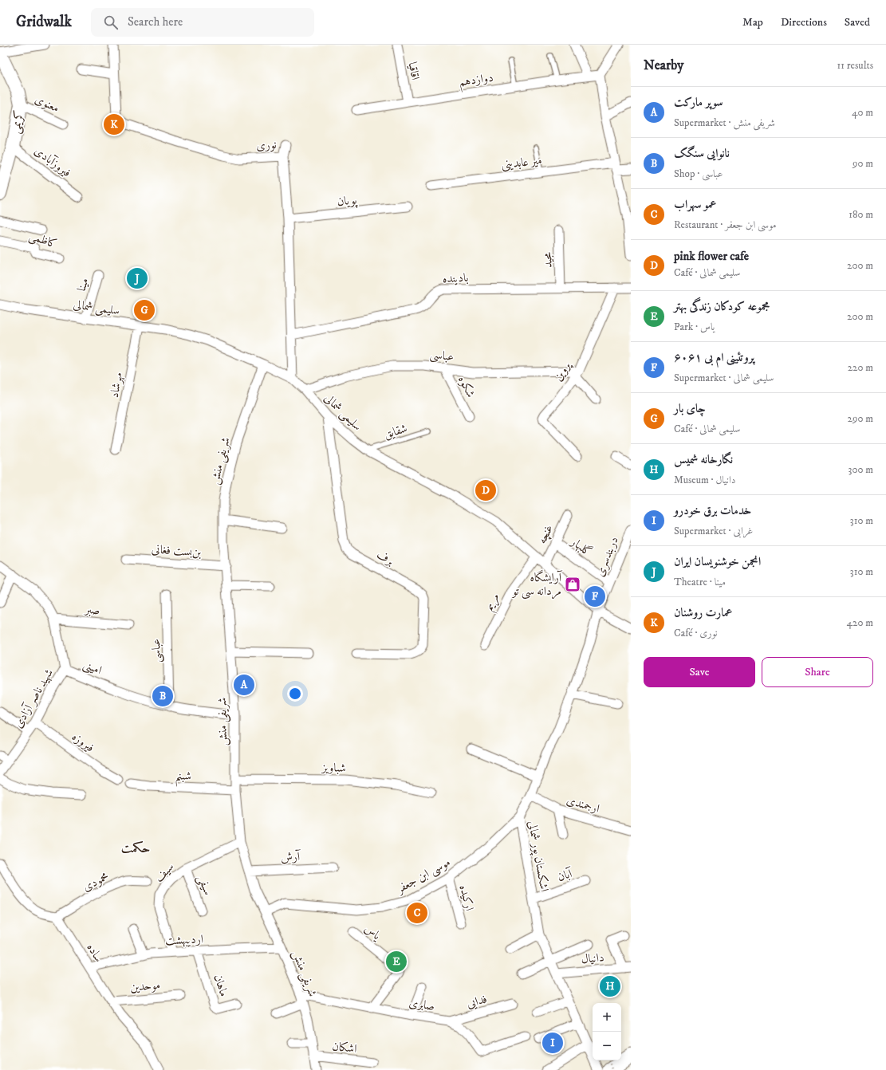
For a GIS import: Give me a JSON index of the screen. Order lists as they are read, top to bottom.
{
  "streets": {
    "main road": ["کریمی"],
    "street": [
      "اقاقیا",
      "دوازدهم",
      "معنوی",
      "نوری",
      "فیروزآبادی",
      "میر عابدینی",
      "پویان",
      "کاظمی",
      "مجید",
      "بادینده",
      "مینا",
      "سلیمی شمالی",
      "عباسی",
      "پروین",
      "مهرشاد",
      "شکوه",
      "شریفی منش",
      "غنچه",
      "گلبهار",
      "بن‌بست فغانی",
      "دربندسری",
      "برف",
      "مریم",
      "صبر",
      "امینی",
      "شهید ناصر آزادی",
      "فیروزه",
      "شباویز",
      "شبنم",
      "ارجمندی",
      "اشکستان پور شمالی",
      "آرش",
      "سیف",
      "موسی ابن جعفر",
      "آبان",
      "محمودی",
      "سیفی",
      "ارکیده",
      "یاس",
      "اردیبهشت",
      "ساده",
      "دانیال",
      "ماهان",
      "موحدین",
      "فدایی",
      "صابری",
      "اشکان"
    ],
    "lane": ["شقایق"]
  },
  "crossings": [
    ["اقاقیا", "دوازدهم"],
    ["معنوی", "کریمی"],
    ["کریمی", "فیروزآبادی"],
    ["نوری", "پویان"],
    ["نوری", "بادینده"],
    ["نوری", "سلیمی شمالی"],
    ["مجید", "بادینده"],
    ["بادینده", "پروین"],
    ["مینا", "سلیمی شمالی"],
    ["سلیمی شمالی", "عباسی"],
    ["سلیمی شمالی", "مهرشاد"],
    ["سلیمی شمالی", "شقایق"],
    ["سلیمی شمالی", "شریفی منش"],
    ["سلیمی شمالی", "غنچه"],
    ["سلیمی شمالی", "دربندسری"],
    ["سلیمی شمالی", "برف"],
    ["سلیمی شمالی", "مریم"],
    ["سلیمی شمالی", "اشکستان پور شمالی"],
    ["عباسی", "پروین"],
    ["عباسی", "شکوه"],
    ["عباسی", "امینی"],
    ["شریفی منش", "بن‌بست فغانی"],
    ["شریفی منش", "امینی"],
    ["شریفی منش", "شباویز"],
    ["شریفی منش", "شبنم"],
    ["شریفی منش", "آرش"],
    ["شریفی منش", "سیف"],
    ["شریفی منش", "موسی ابن جعفر"],
    ["شریفی منش", "اردیبهشت"],
    ["شریفی منش", "صابری"],
    ["شریفی منش", "اشکان"],
    ["غنچه", "گلبهار"],
    ["گلبهار", "دربندسری"],
    ["دربندسری", "اشکستان پور شمالی"],
    ["صبر", "امینی"],
    ["امینی", "شهید ناصر آزادی"],
    ["شهید ناصر آزادی", "فیروزه"],
    ["ارجمندی", "اشکستان پور شمالی"],
    ["اشکستان پور شمالی", "موسی ابن جعفر"],
    ["اشکستان پور شمالی", "آبان"],
    ["اشکستان پور شمالی", "دانیال"],
    ["سیف", "سیفی"],
    ["سیف", "اردیبهشت"],
    ["موسی ابن جعفر", "ارکیده"],
    ["محمودی", "ساده"],
    ["یاس", "صابری"],
    ["اردیبهشت", "ساده"],
    ["اردیبهشت", "ماهان"],
    ["ساده", "موحدین"],
    ["فدایی", "صابری"]
  ],
  "districts": ["حکمت"],
  "places": {
    "shop": ["آرایشگاه مردانه سی تو"]
  },
  "page": {
    "header": "Gridwalk",
    "search": "Search here",
    "nav": ["Map", "Directions", "Saved"],
    "heading": ["Nearby", "11 results"],
    "list": [
      {
        "mark": "A",
        "name": "سوپر مارکت",
        "note": "Supermarket · شریفی منش",
        "value": "40 m"
      },
      {
        "mark": "B",
        "name": "نانوایی سنگک",
        "note": "Shop · عباسی",
        "value": "90 m"
      },
      {
        "mark": "C",
        "name": "عمو سهراب",
        "note": "Restaurant · موسی ابن جعفر",
        "value": "180 m"
      },
      {
        "mark": "D",
        "name": "pink flower cafe",
        "note": "Café · سلیمی شمالی",
        "value": "200 m"
      },
      {
        "mark": "E",
        "name": "مجموعه کودکان زندگی بهتر",
        "note": "Park · یاس",
        "value": "200 m"
      },
      {
        "mark": "F",
        "name": "پروتئینی ام بی ۶۰۶۱",
        "note": "Supermarket · سلیمی شمالی",
        "value": "220 m"
      },
      {
        "mark": "G",
        "name": "چای بار",
        "note": "Café · سلیمی شمالی",
        "value": "290 m"
      },
      {
        "mark": "H",
        "name": "نگارخانه شمیس",
        "note": "Museum · دانیال",
        "value": "300 m"
      },
      {
        "mark": "I",
        "name": "خدمات برق خودرو",
        "note": "Supermarket · غرابی",
        "value": "310 m"
      },
      {
        "mark": "J",
        "name": "انجمن خوشنویسان ایران",
        "note": "Theatre · مینا",
        "value": "310 m"
      },
      {
        "mark": "K",
        "name": "عمارت روشنان",
        "note": "Café · نوری",
        "value": "420 m"
      }
    ],
    "pins": [
      "K",
      "J",
      "G",
      "D",
      "F",
      "A",
      "B",
      "C",
      "E",
      "H",
      "I"
    ],
    "buttons": ["Save", "Share"],
    "map_buttons": ["+", "−"]
  }
}
